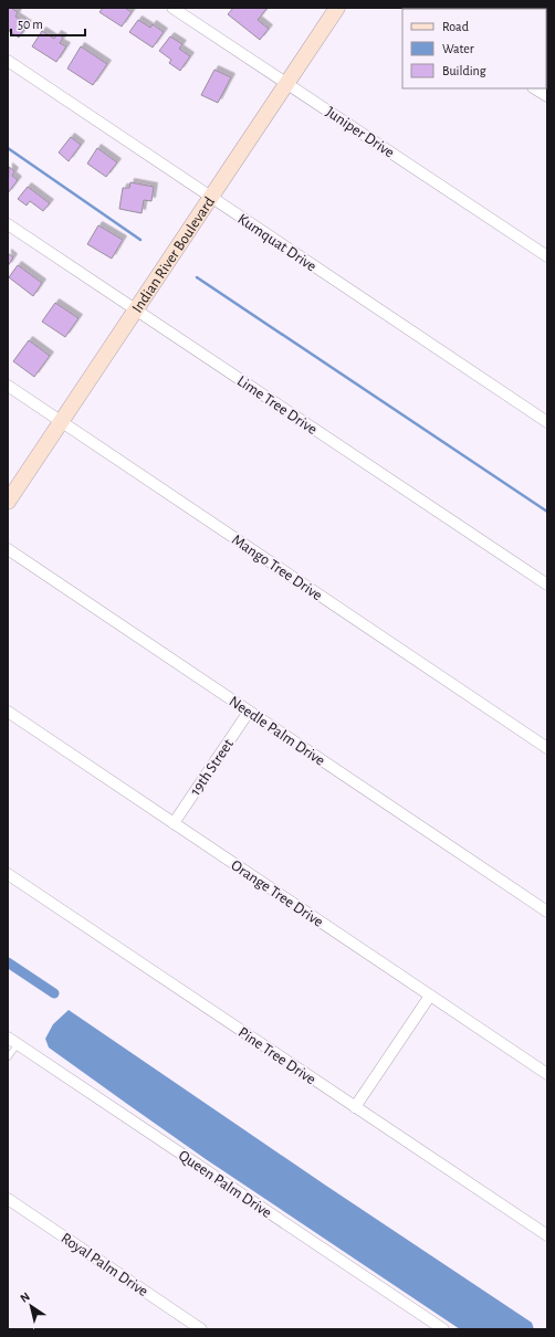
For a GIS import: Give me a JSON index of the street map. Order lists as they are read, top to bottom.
{
  "streets": {
    "main road": ["Indian River Boulevard"],
    "street": [
      "Juniper Drive",
      "Kumquat Drive",
      "Lime Tree Drive",
      "Mango Tree Drive",
      "Needle Palm Drive",
      "19th Street",
      "Orange Tree Drive",
      "Pine Tree Drive",
      "Queen Palm Drive",
      "Royal Palm Drive"
    ]
  },
  "crossings": [
    ["Juniper Drive", "Indian River Boulevard"],
    ["Kumquat Drive", "Indian River Boulevard"],
    ["Indian River Boulevard", "Lime Tree Drive"],
    ["Indian River Boulevard", "Mango Tree Drive"],
    ["Needle Palm Drive", "19th Street"],
    ["19th Street", "Orange Tree Drive"]
  ],
  "legend": ["Road", "Water", "Building"],
  "scale_bar": "50 m",
  "north": "top left"
}
